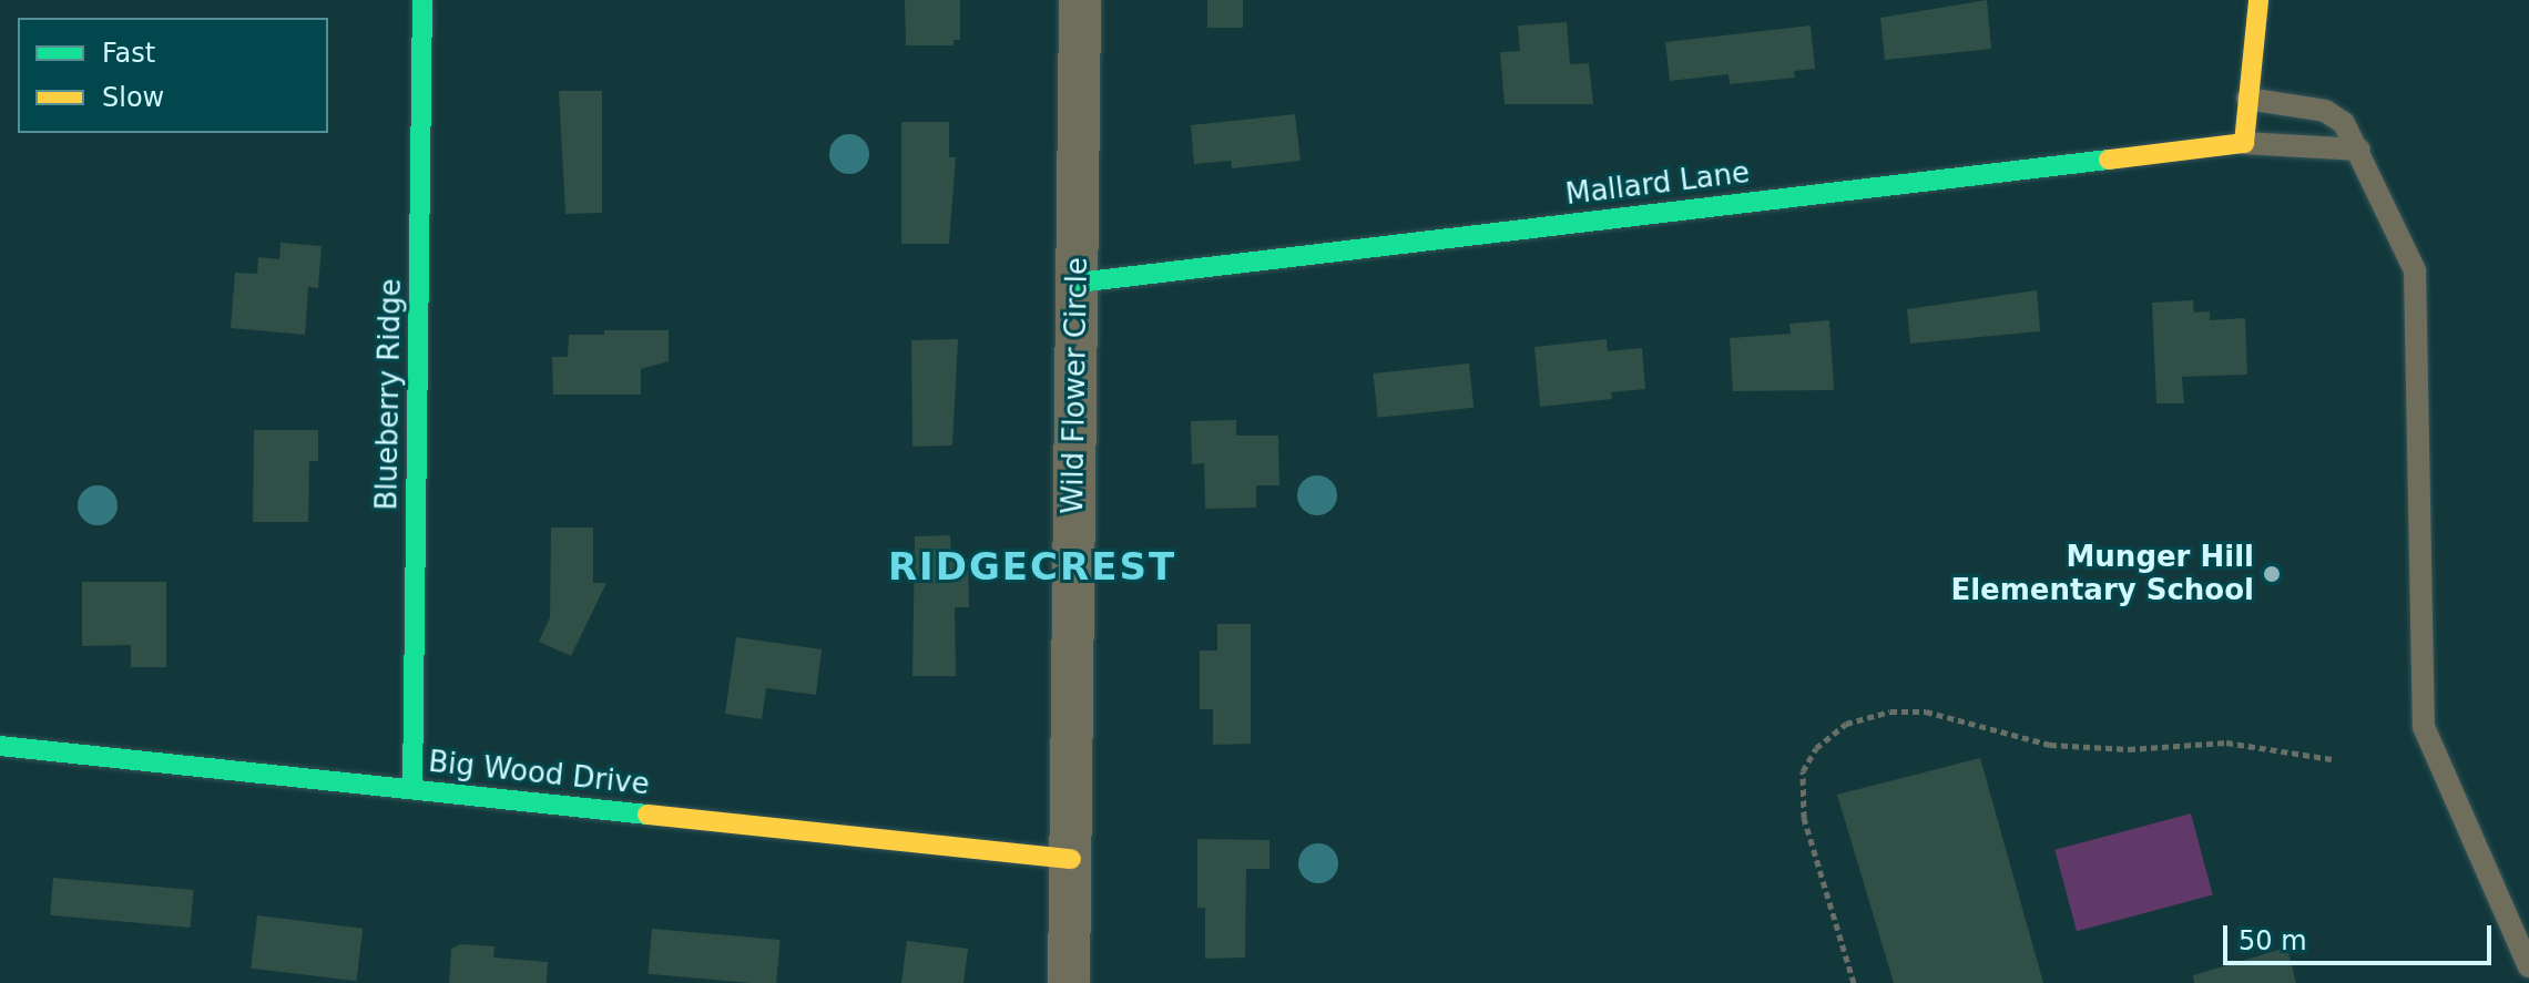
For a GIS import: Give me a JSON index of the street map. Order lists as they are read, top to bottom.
{
  "streets": {
    "street": [
      "Mallard Lane",
      "Wild Flower Circle",
      "Blueberry Ridge",
      "Big Wood Drive"
    ]
  },
  "crossings": [
    ["Mallard Lane", "Wild Flower Circle"],
    ["Wild Flower Circle", "Big Wood Drive"],
    ["Blueberry Ridge", "Big Wood Drive"]
  ],
  "districts": ["RIDGECREST"],
  "places": ["Munger Hill Elementary School"],
  "legend": ["Fast", "Slow"],
  "scale_bar": "50 m"
}
